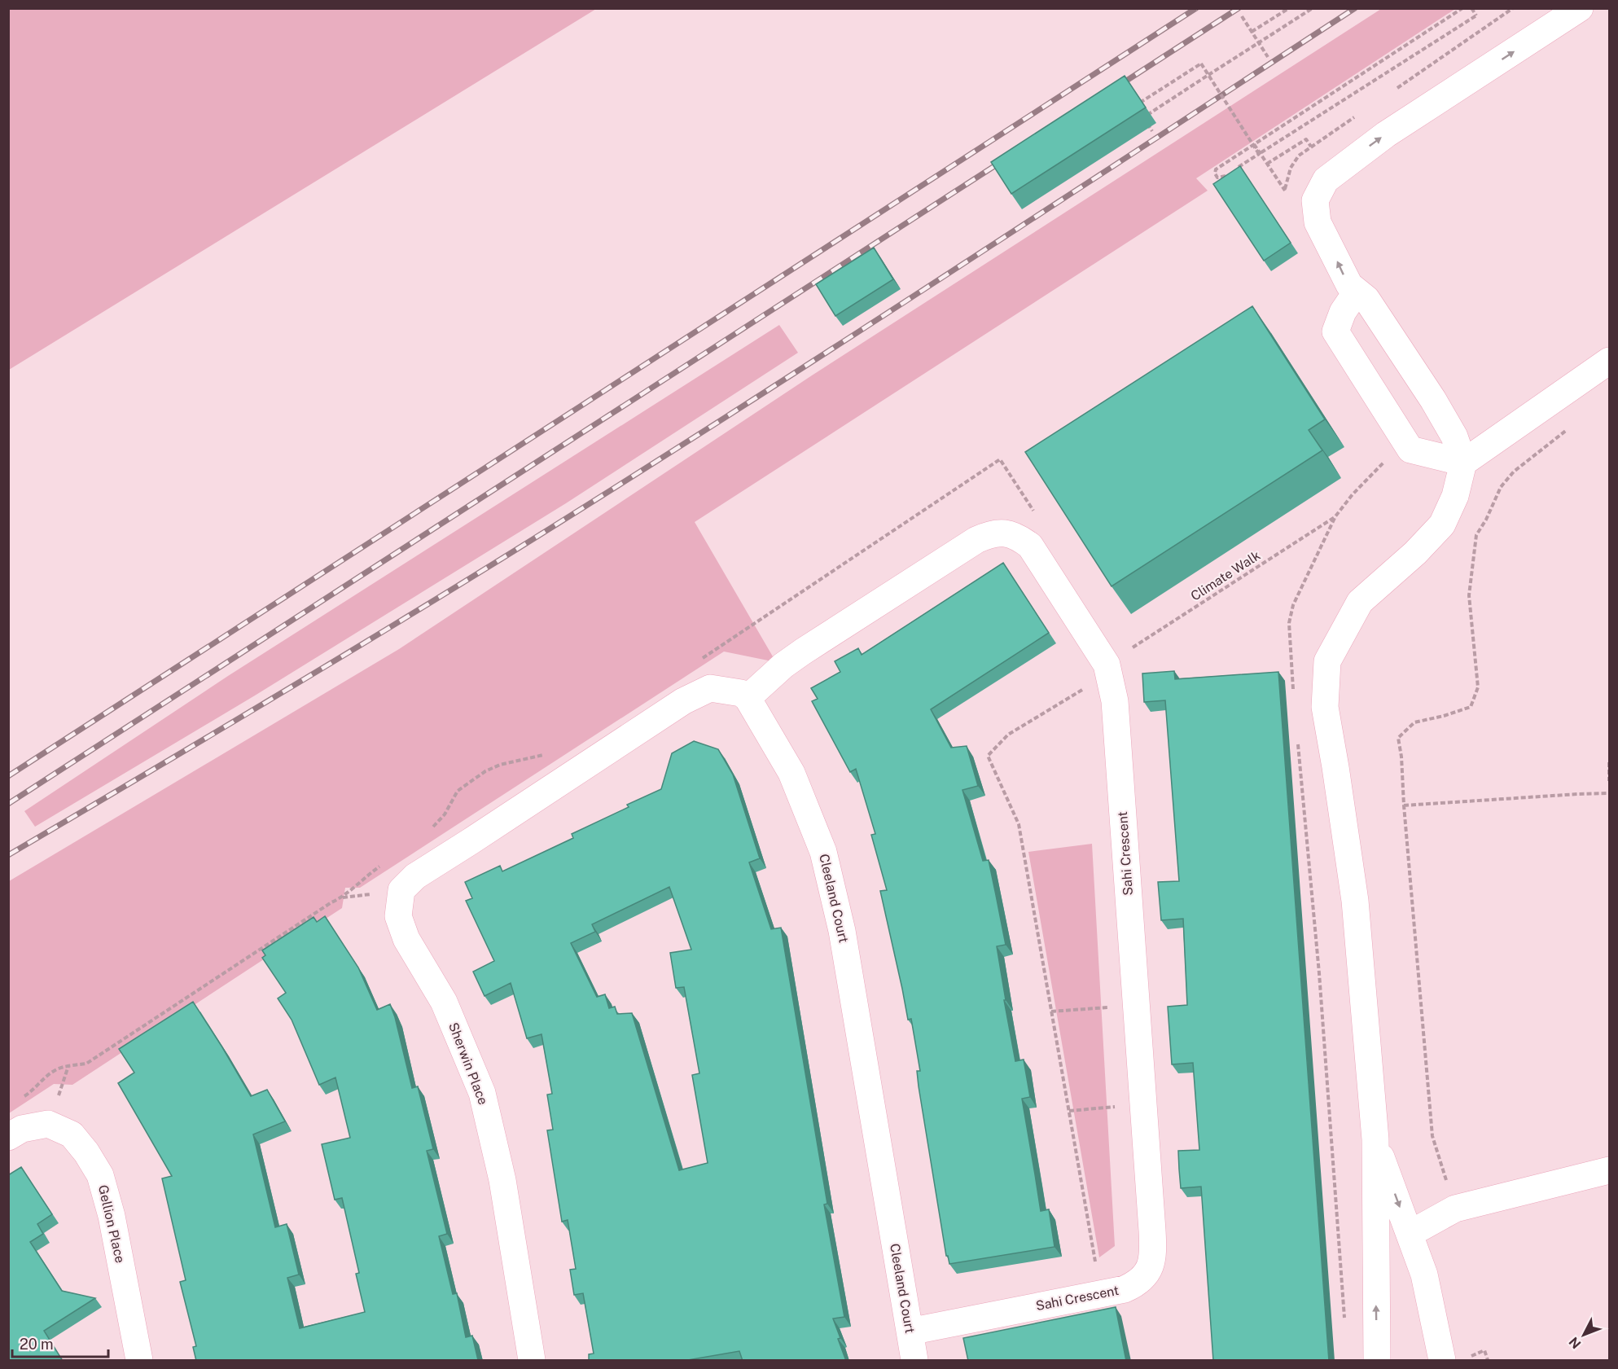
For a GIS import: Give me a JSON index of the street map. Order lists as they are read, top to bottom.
{
  "streets": {
    "street": [
      "Sahi Crescent",
      "Cleeland Court",
      "Sherwin Place",
      "Gellion Place"
    ],
    "path": ["Climate Walk"]
  },
  "crossings": [
    ["Sahi Crescent", "Cleeland Court"],
    ["Sahi Crescent", "Sherwin Place"],
    ["Cleeland Court", "Sherwin Place"]
  ],
  "scale_bar": "20 m",
  "north": "bottom left"
}
